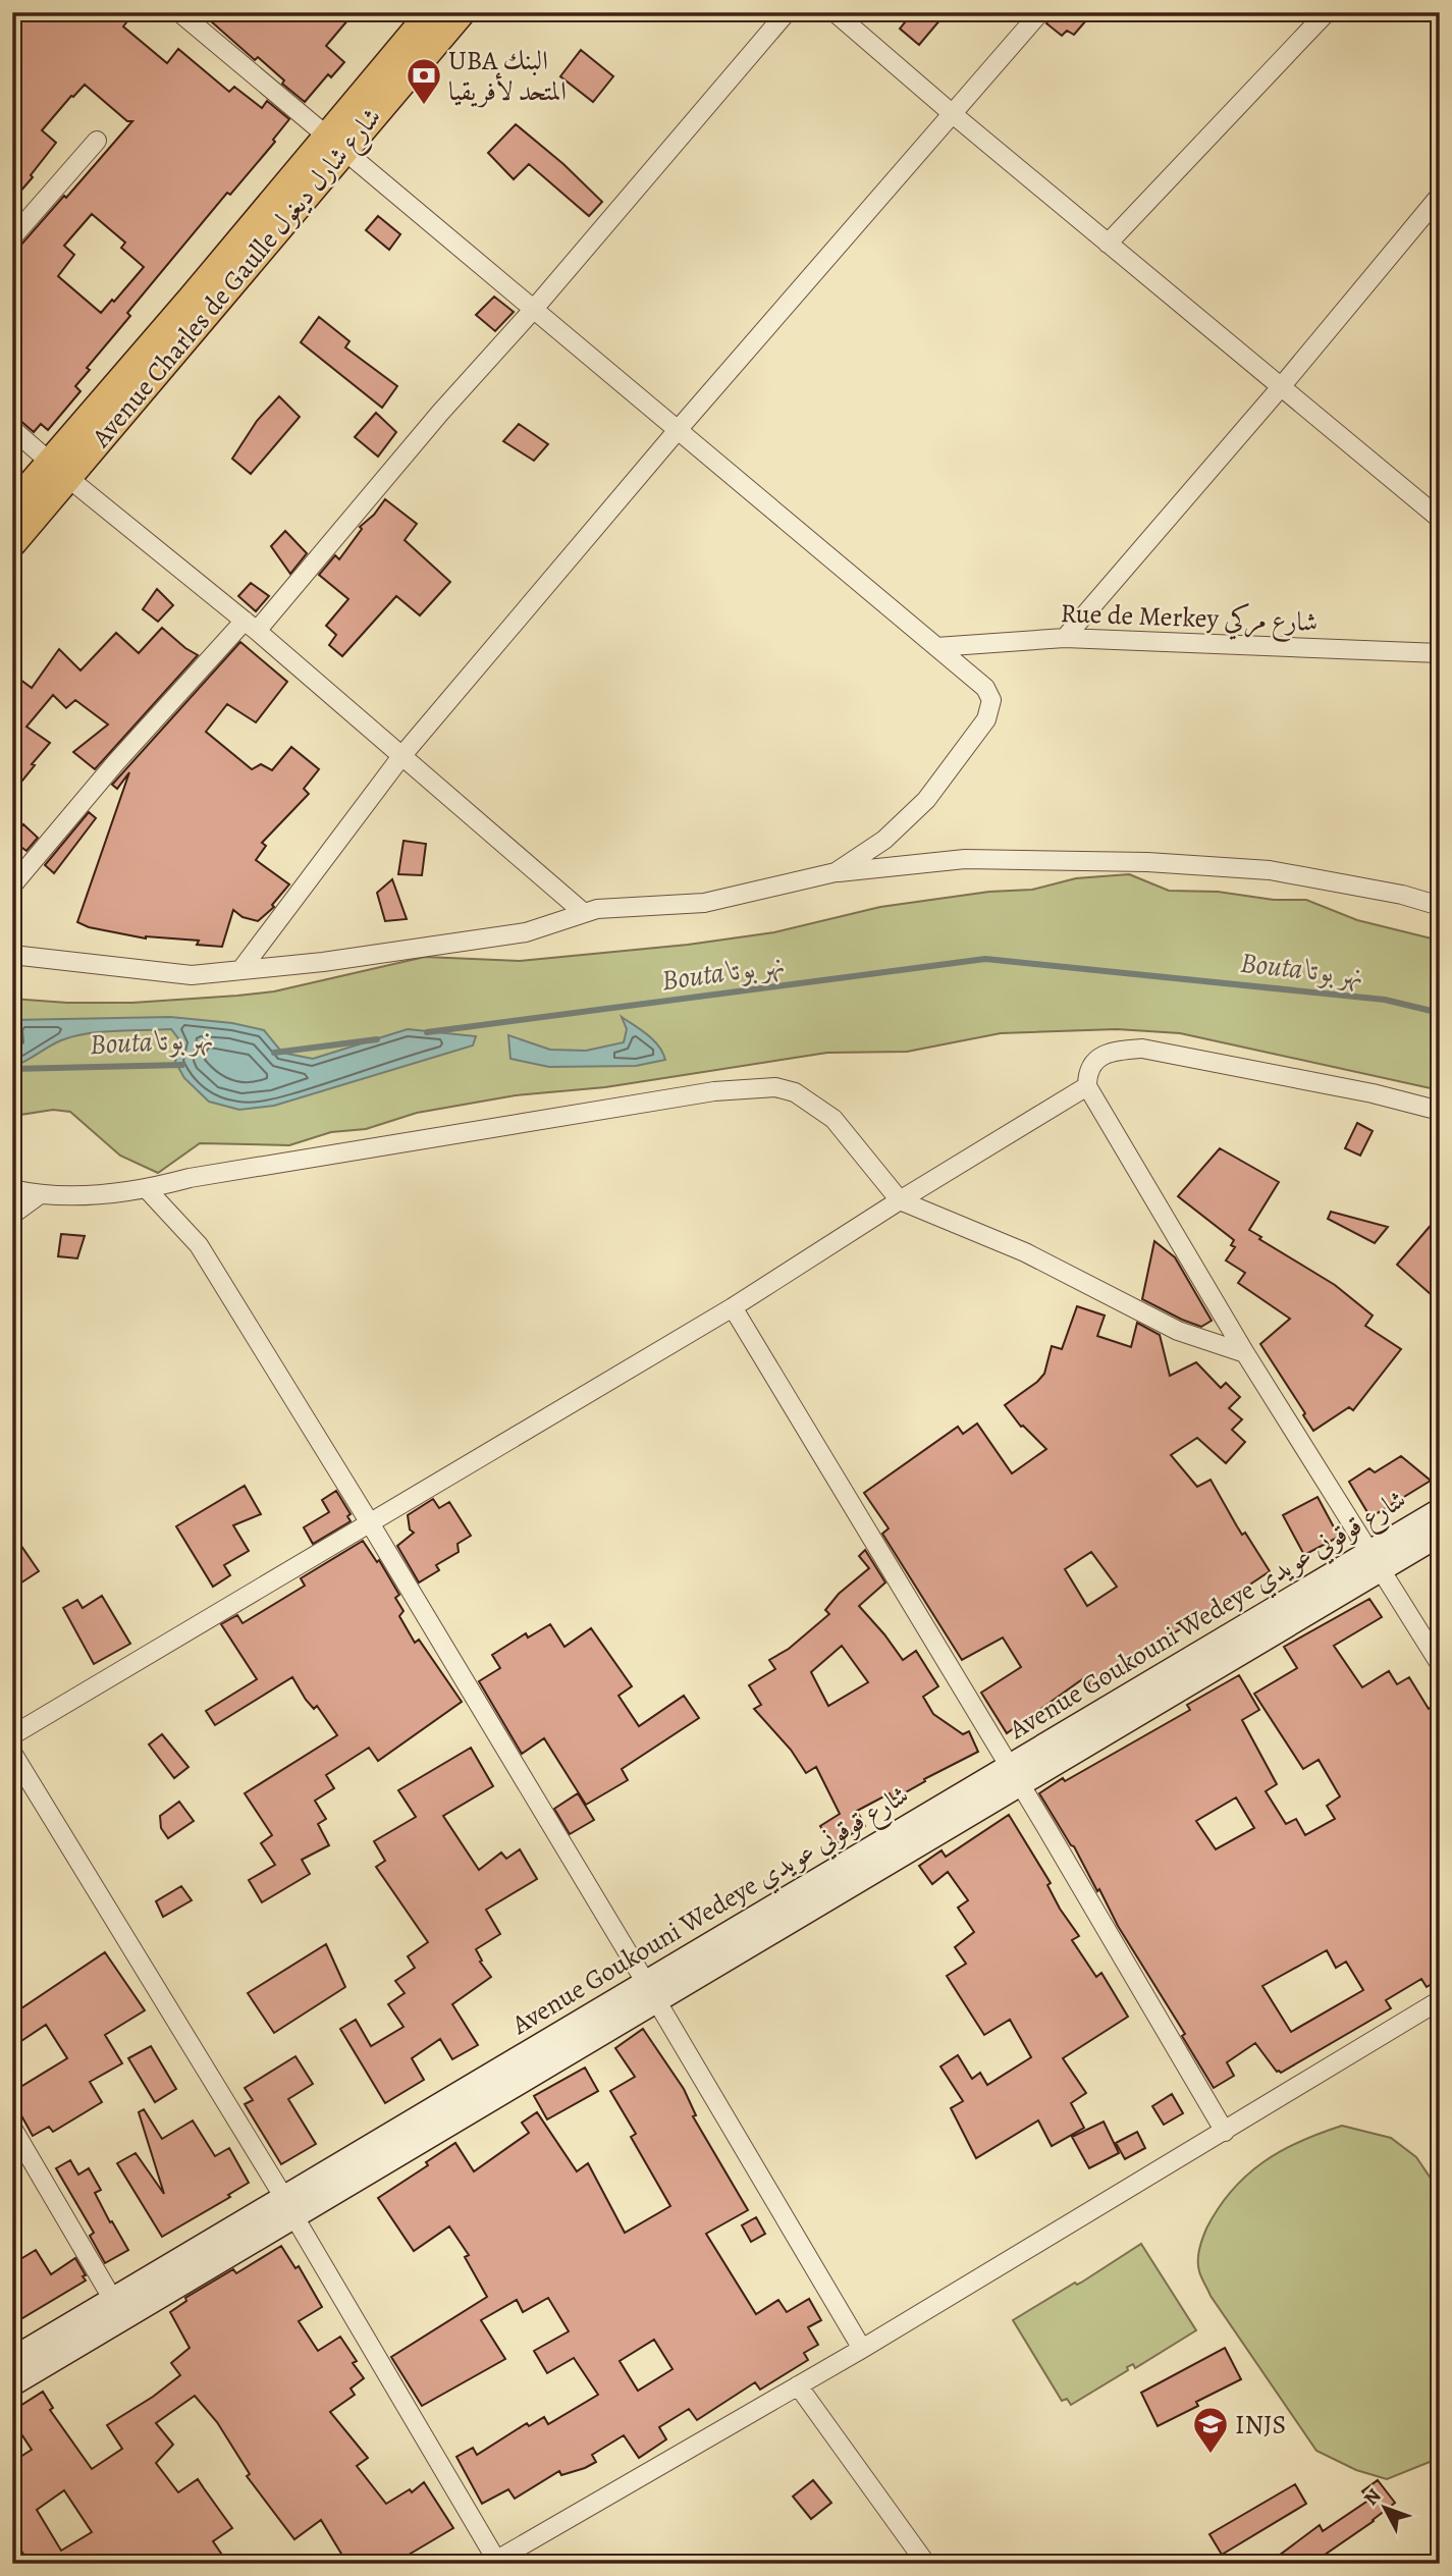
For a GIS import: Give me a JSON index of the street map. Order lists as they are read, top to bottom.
{
  "streets": {
    "main road": ["Avenue Charles de Gaulle شارع شارل ديغول"],
    "street": ["Rue de Merkey شارع مركي", "Avenue Goukouni Wedeye شارع قوقوني عويدي"]
  },
  "water": ["Bouta نهر بوتا"],
  "places": {
    "bank": ["UBA البنك المتحد لأفريقيا"],
    "school or university": ["INJS"]
  },
  "north": "top left"
}
